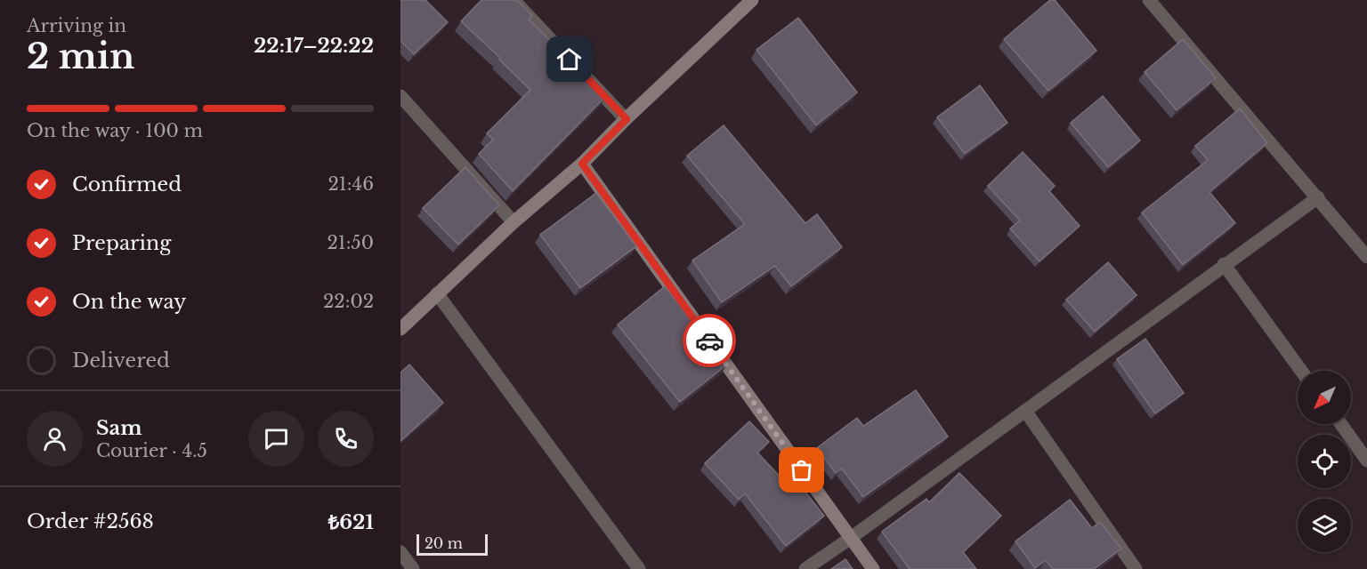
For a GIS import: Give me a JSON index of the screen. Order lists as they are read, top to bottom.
{
  "scale_bar": "20 m",
  "north": "bottom left",
  "page": {
    "heading": ["2 min", "Arriving in", "22:17–22:22"],
    "panel": [
      "Sam",
      "Courier · 4.5",
      "Order #2568",
      "₺621"
    ],
    "bar": "On the way · 100 m",
    "list": [
      ["Confirmed", "21:46"],
      ["Preparing", "21:50"],
      ["On the way", "22:02"],
      "Delivered"
    ],
    "scale": "20 m"
  }
}
